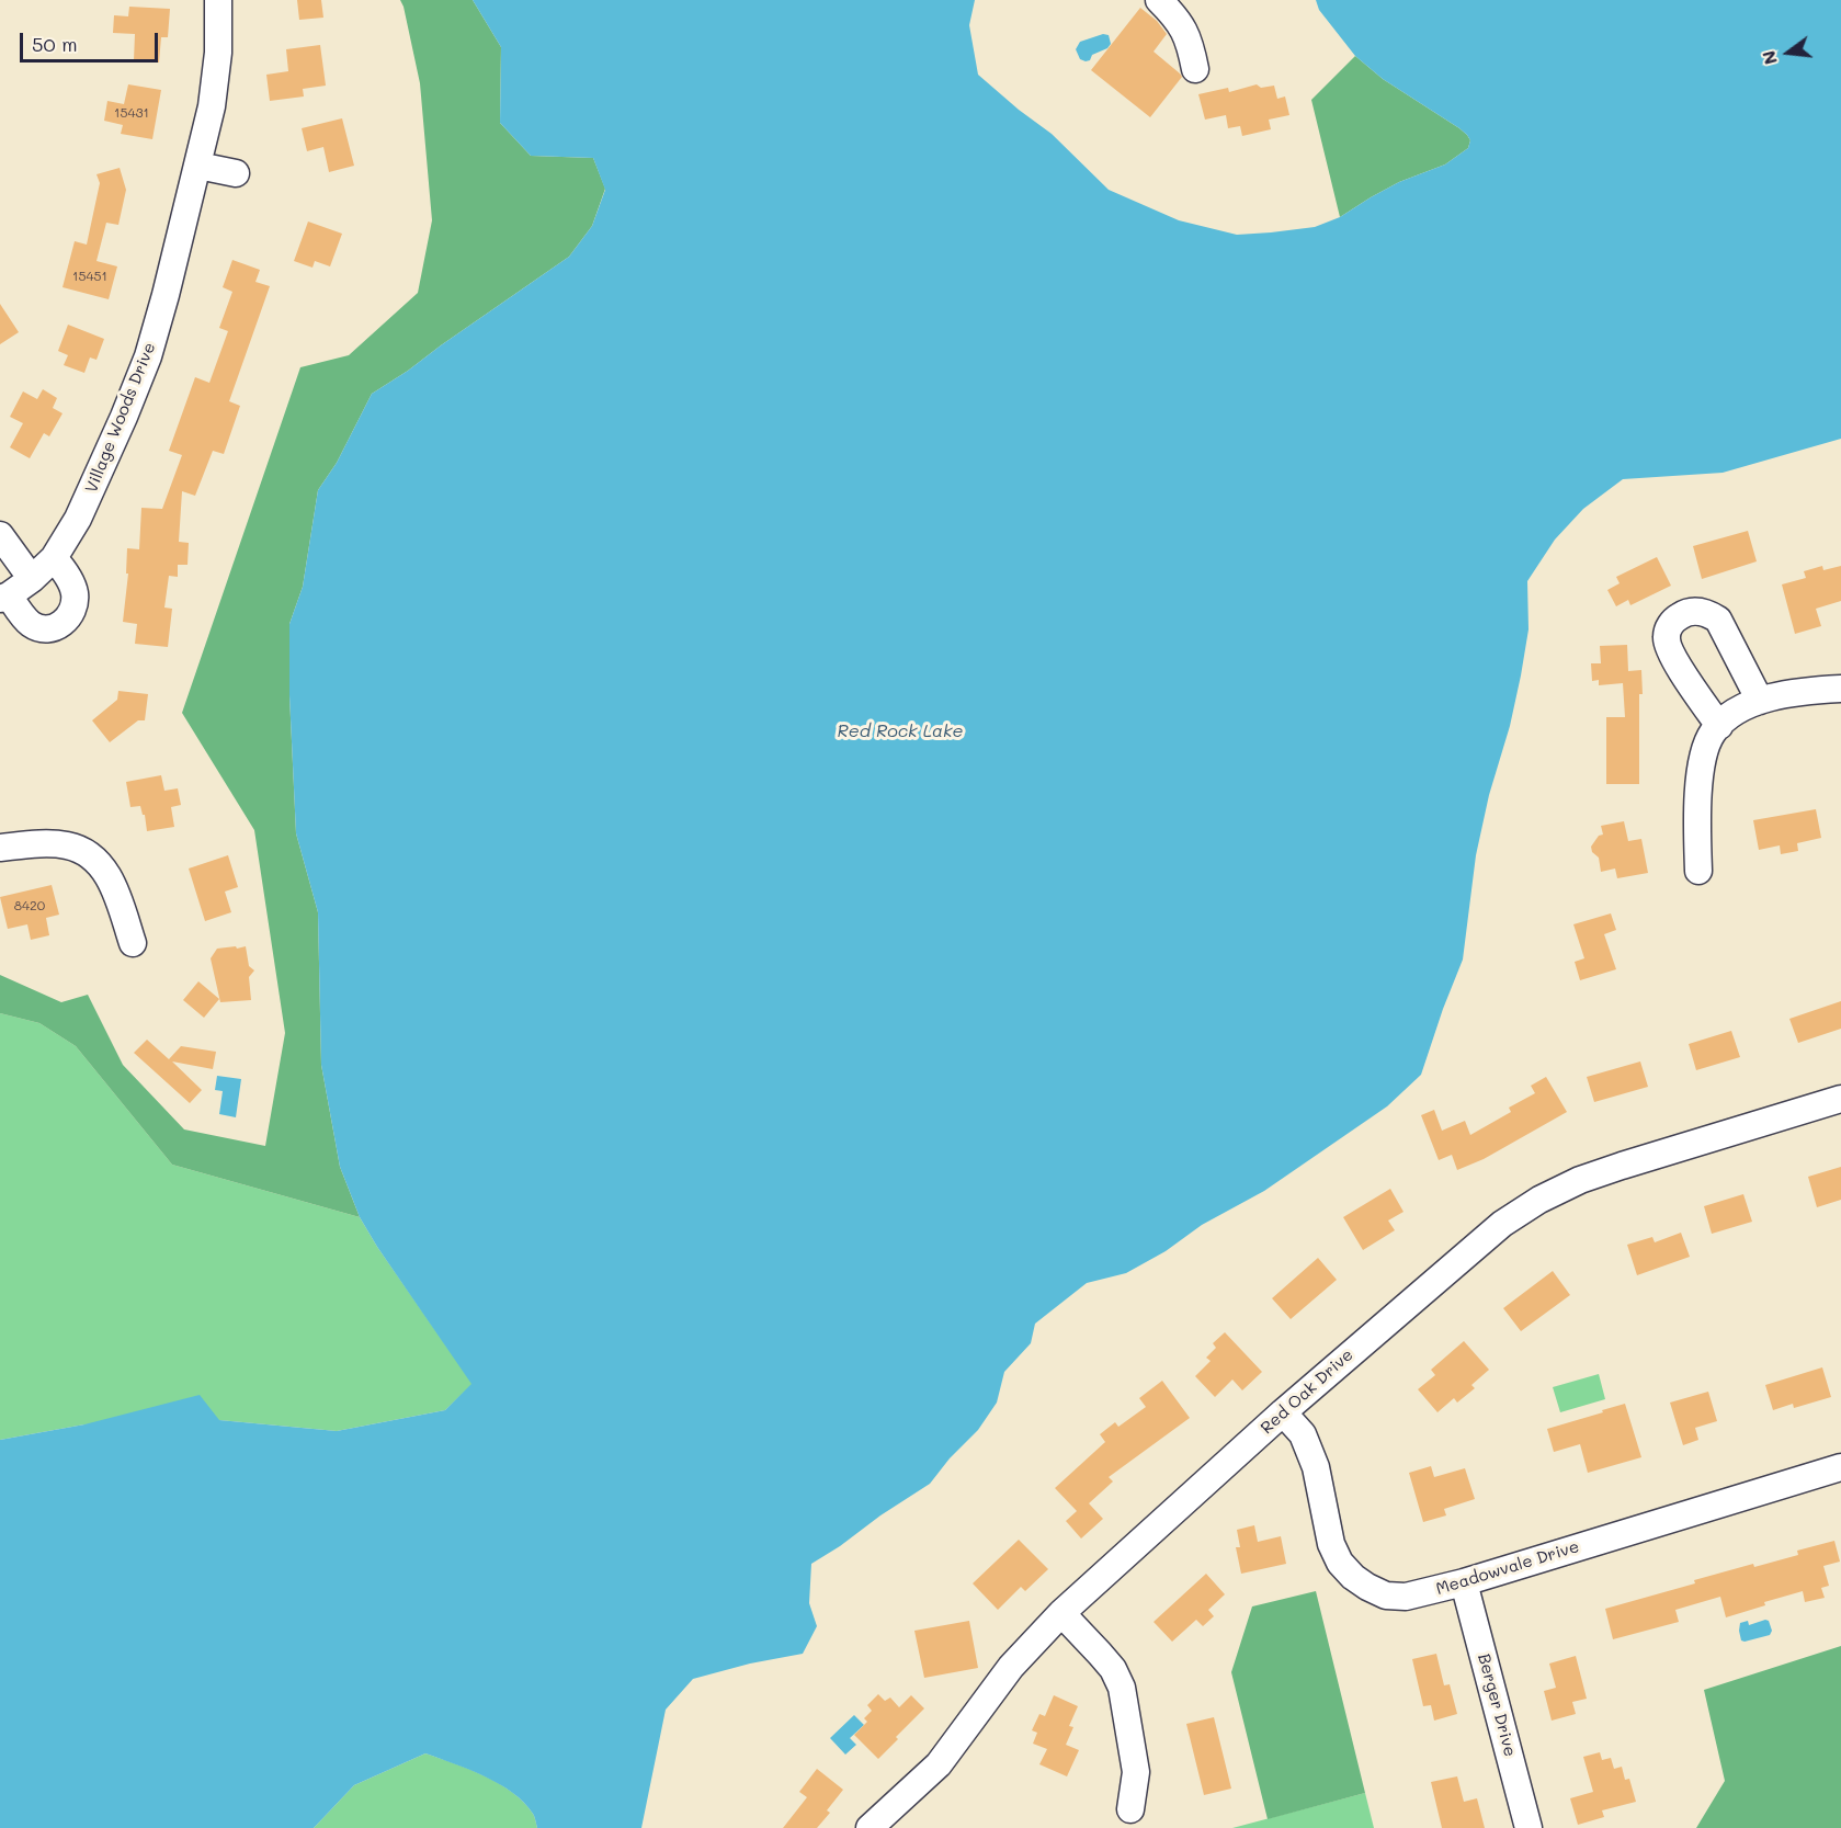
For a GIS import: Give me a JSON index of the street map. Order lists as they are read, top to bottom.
{
  "streets": {
    "street": [
      "Village Woods Drive",
      "Red Oak Drive",
      "Meadowvale Drive",
      "Berger Drive"
    ]
  },
  "crossings": [
    ["Red Oak Drive", "Meadowvale Drive"],
    ["Meadowvale Drive", "Berger Drive"]
  ],
  "water": ["Red Rock Lake"],
  "house_numbers": ["15431", "15451", "8420"],
  "scale_bar": "50 m",
  "north": "left"
}
